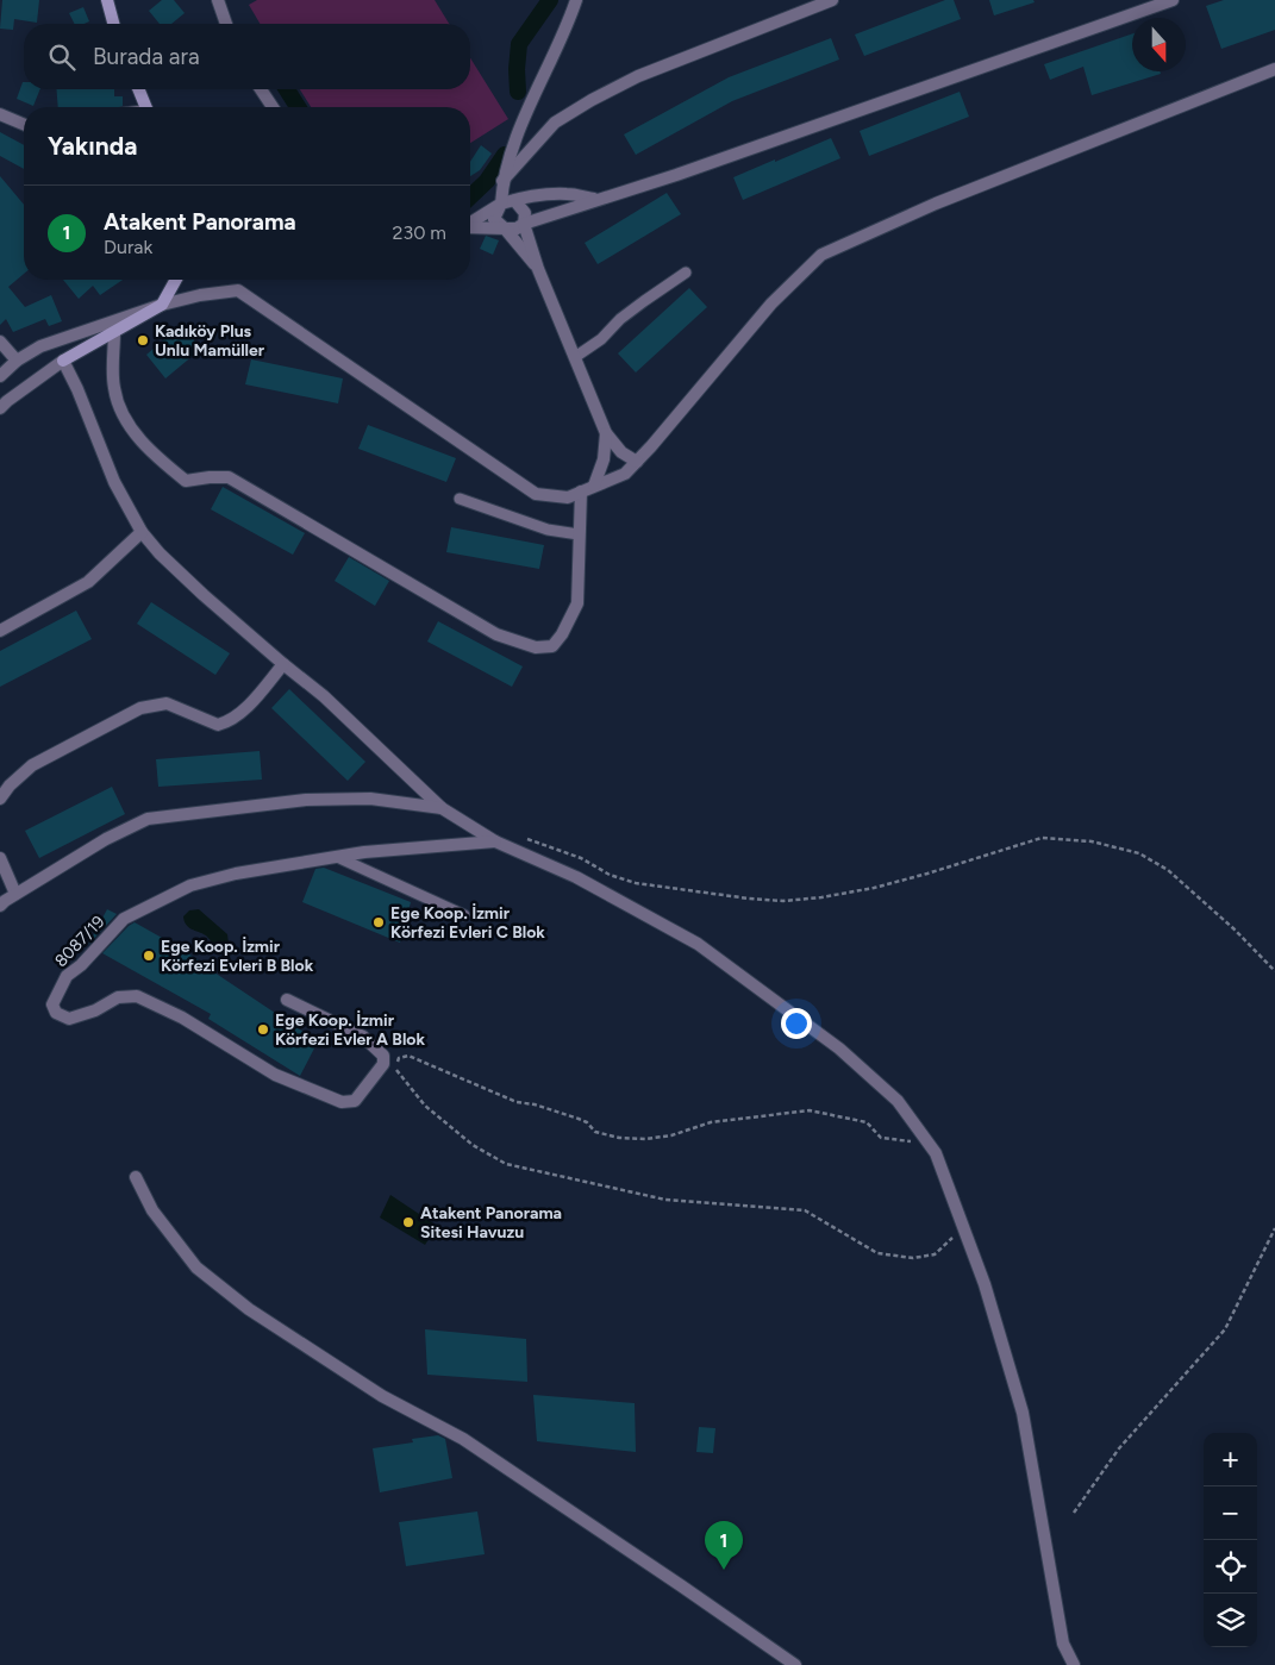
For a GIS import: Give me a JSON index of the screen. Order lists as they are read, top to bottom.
{
  "streets": {
    "street": ["8087/19"]
  },
  "places": [
    "Kadıköy Plus Unlu Mamüller",
    "Ege Koop. İzmir Körfezi Evleri C Blok",
    "Ege Koop. İzmir Körfezi Evleri B Blok",
    "Ege Koop. İzmir Körfezi Evler A Blok",
    "Atakent Panorama Sitesi Havuzu"
  ],
  "north": "bottom",
  "page": {
    "search": "Burada ara",
    "heading": "Yakında",
    "list": [
      {
        "mark": "1",
        "name": "Atakent Panorama",
        "note": "Durak",
        "value": "230 m"
      }
    ],
    "map_buttons": ["+", "−"],
    "pins": "1"
  }
}
